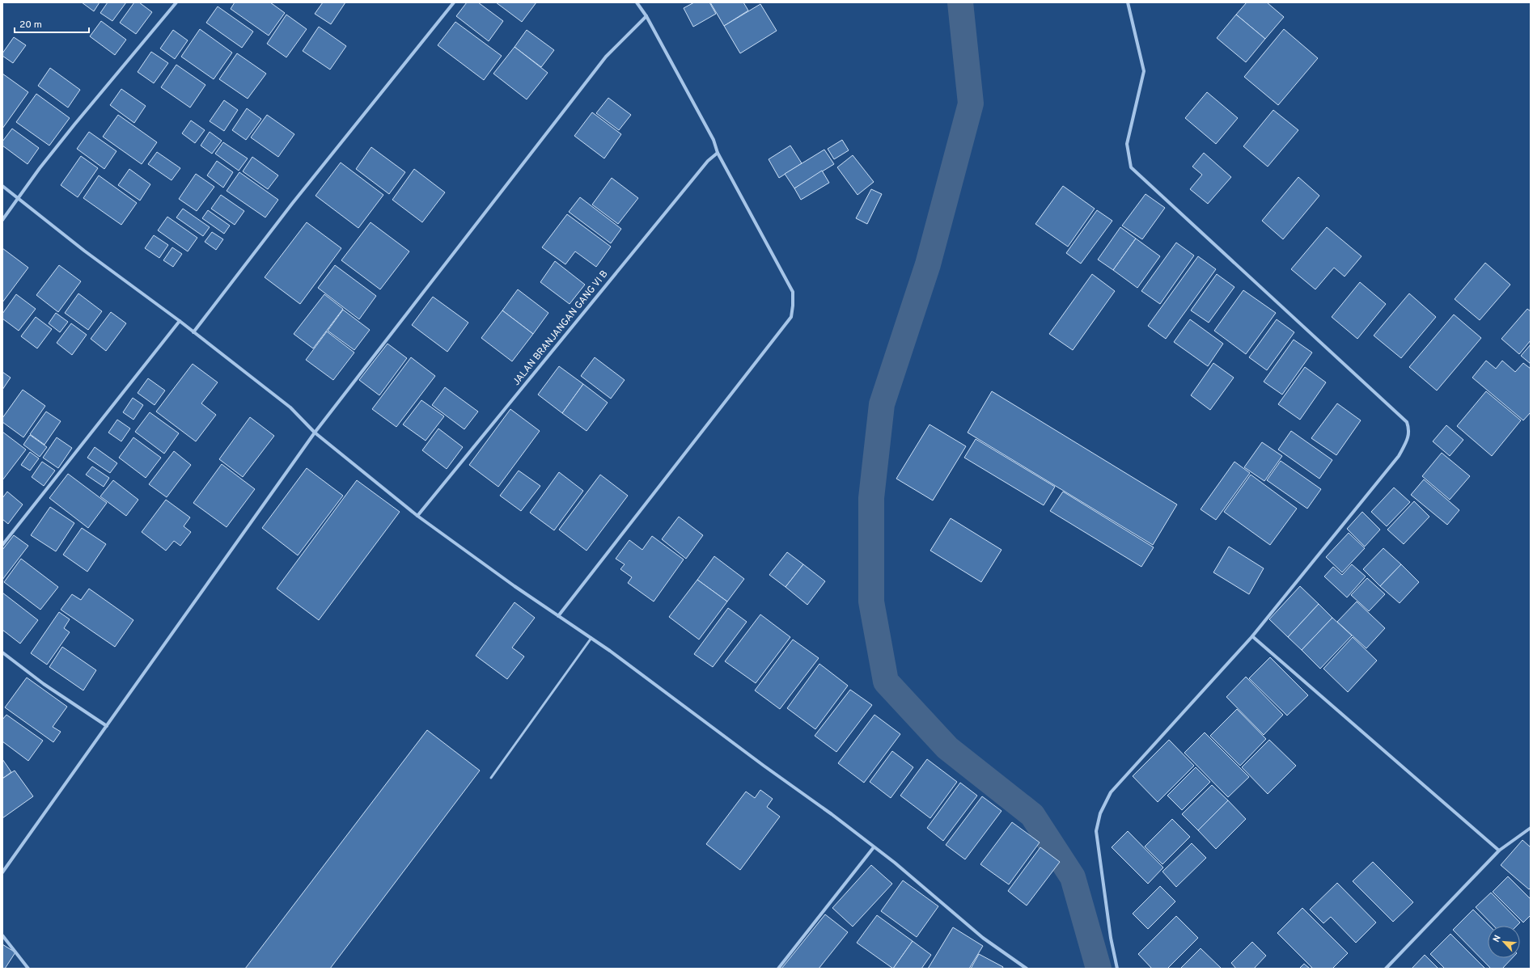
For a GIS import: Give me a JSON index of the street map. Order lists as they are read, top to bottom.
{
  "streets": {
    "street": ["JALAN BRANJANGAN GANG VI B"]
  },
  "scale_bar": "20 m",
  "north": "top left"
}
